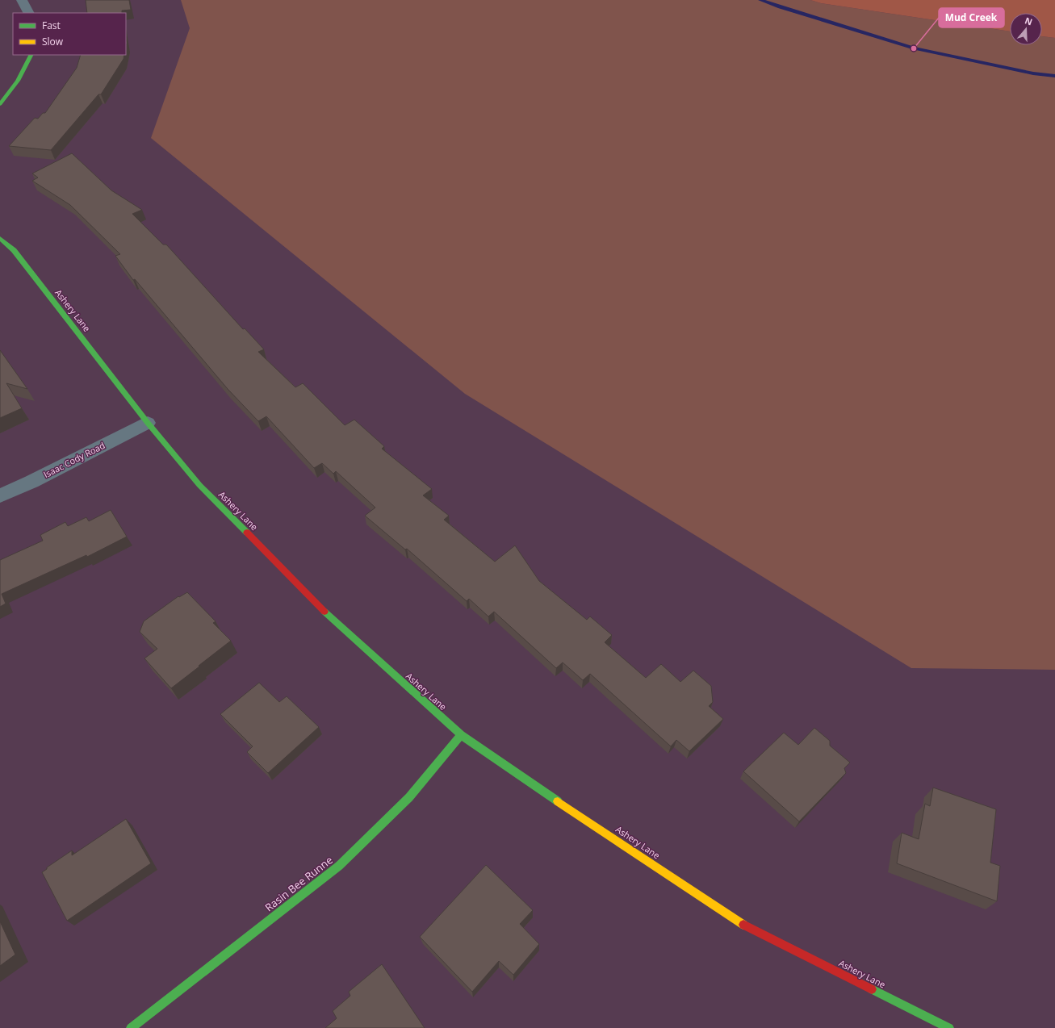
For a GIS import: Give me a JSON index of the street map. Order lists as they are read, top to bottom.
{
  "streets": {
    "street": ["Ashery Lane", "Isaac Cody Road", "Rasin Bee Runne"]
  },
  "crossings": [
    ["Ashery Lane", "Isaac Cody Road"],
    ["Ashery Lane", "Rasin Bee Runne"]
  ],
  "places": ["Mud Creek"],
  "legend": ["Fast", "Slow"],
  "north": "top"
}
